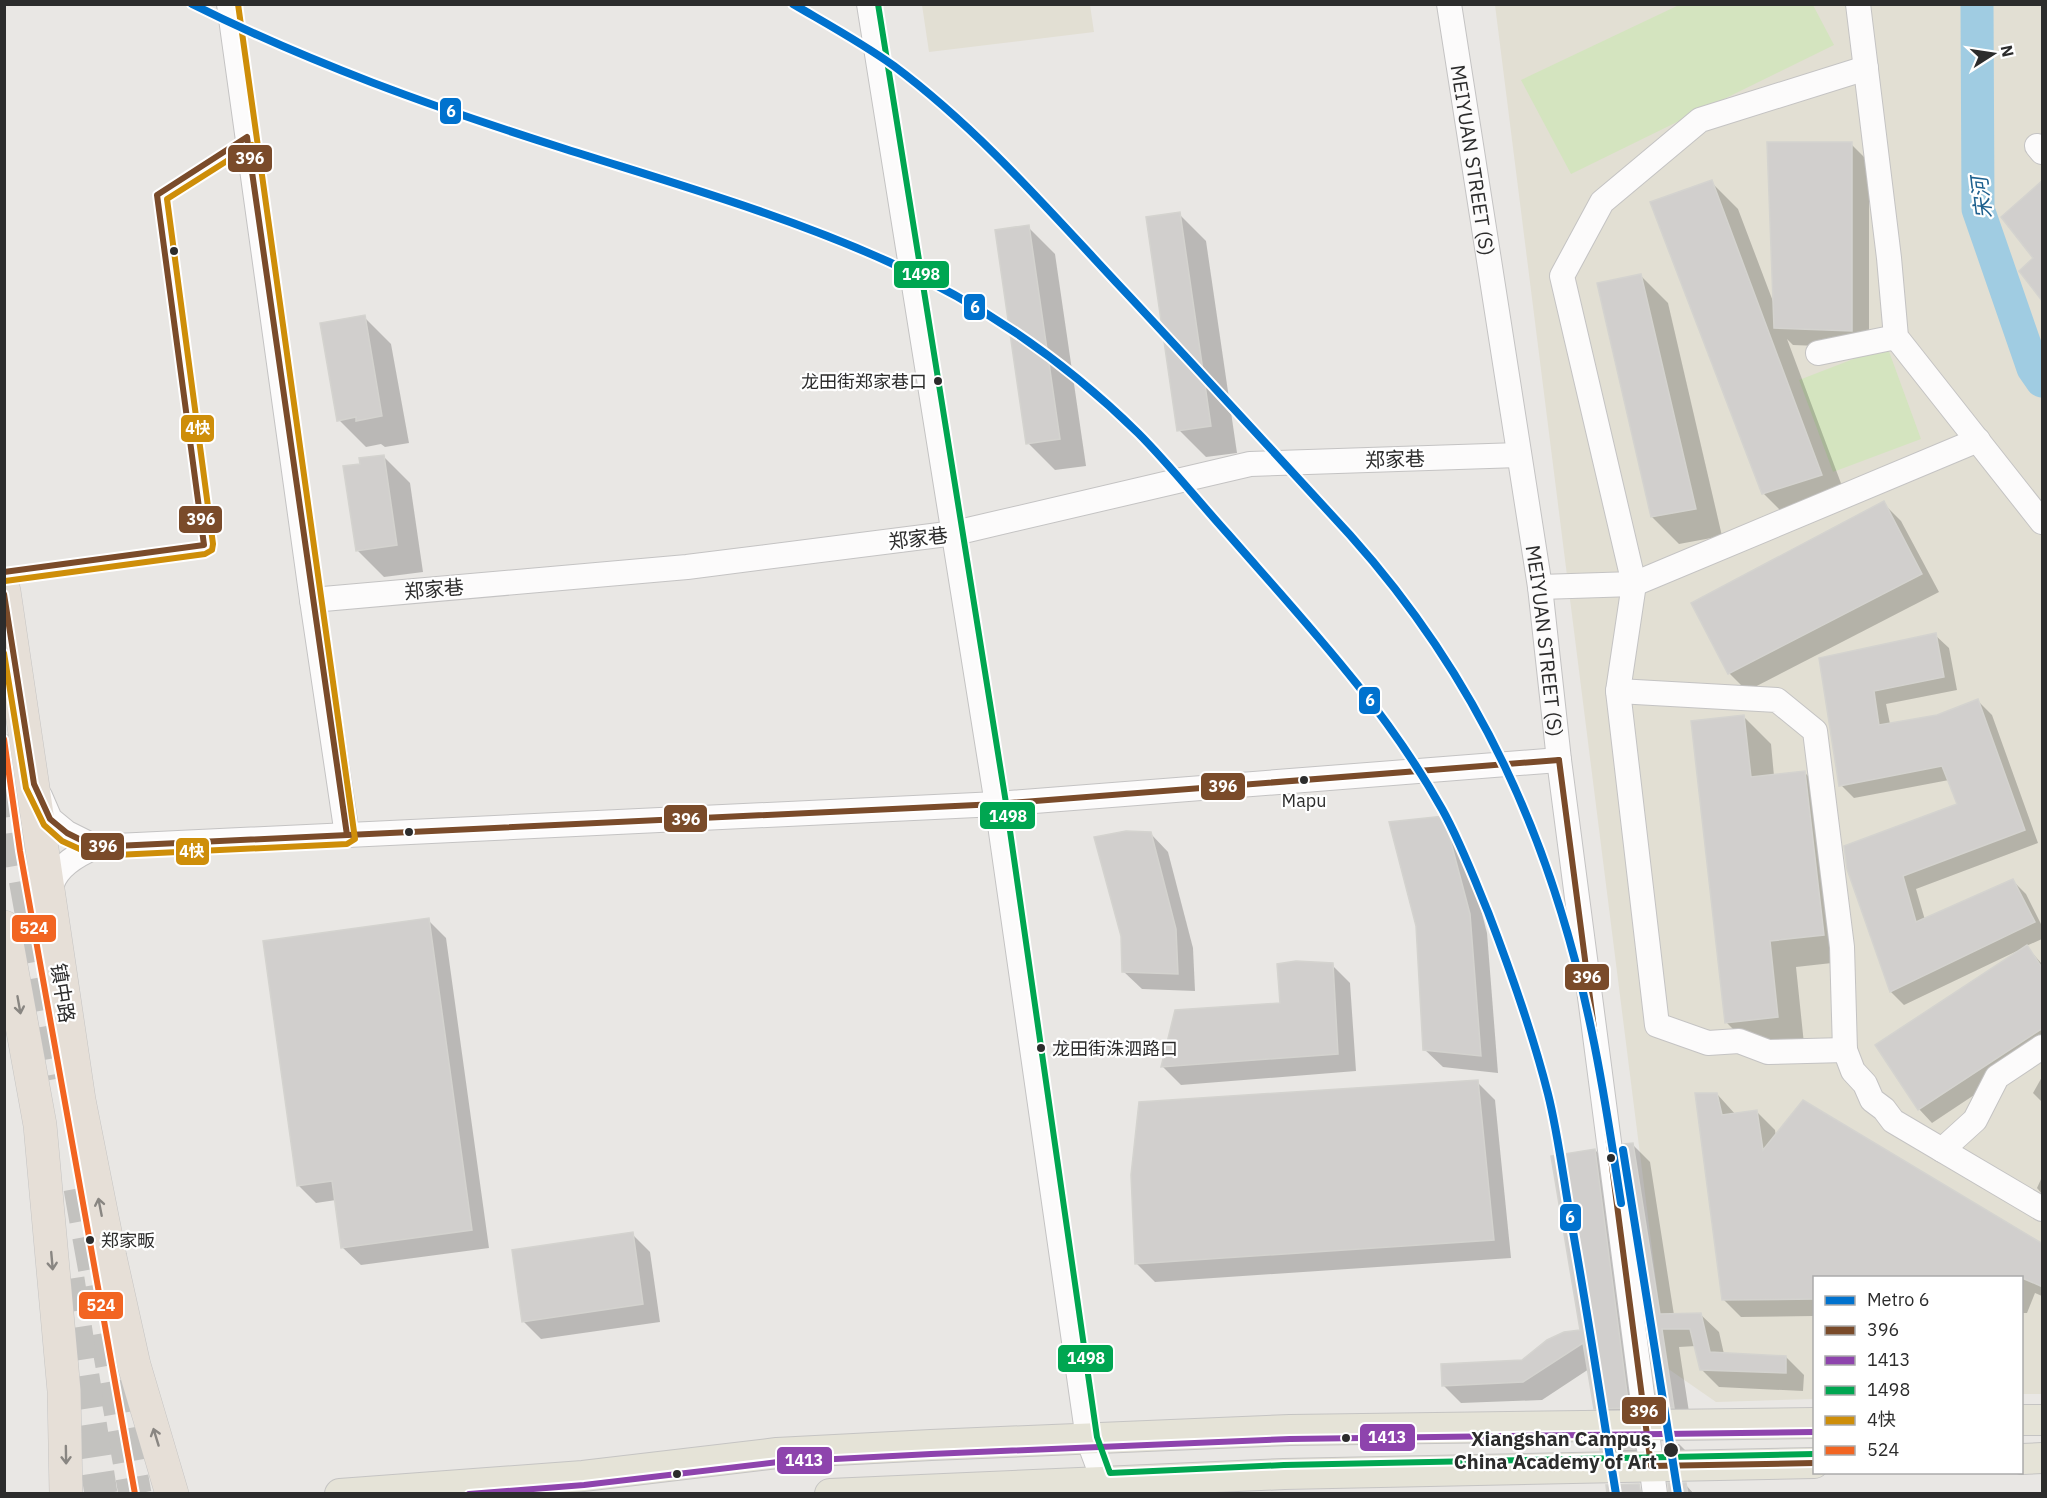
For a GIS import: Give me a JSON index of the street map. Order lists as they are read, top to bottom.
{
  "streets": {
    "highway": ["镇中路"],
    "street": ["MEIYUAN STREET (S)", "郑家巷"]
  },
  "crossings": [
    ["MEIYUAN STREET (S)", "郑家巷"]
  ],
  "water": ["宋河"],
  "places": [
    "龙田街郑家巷口",
    "Mapu",
    "龙田街洙泗路口",
    "郑家畈",
    "Xiangshan Campus, China Academy of Art"
  ],
  "lines": [
    "metro line 6",
    "transit line 1498",
    "transit line 4快",
    "transit line 396",
    "transit line 524",
    "transit line 1413"
  ],
  "legend": [
    "Metro 6",
    "396",
    "1413",
    "1498",
    "4快",
    "524"
  ],
  "north": "right"
}
